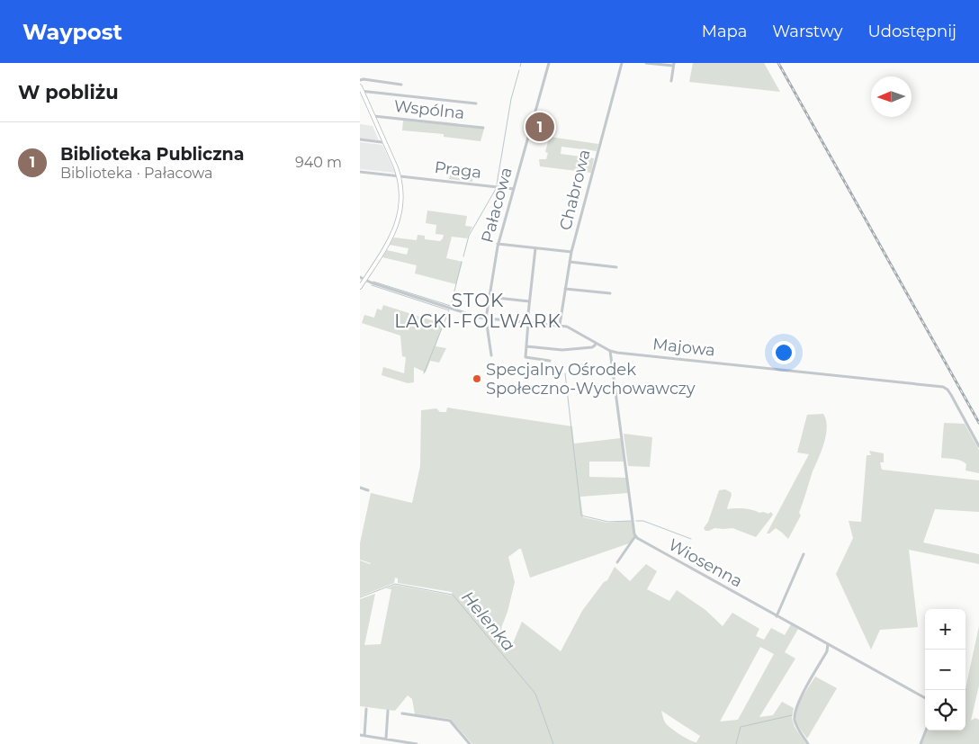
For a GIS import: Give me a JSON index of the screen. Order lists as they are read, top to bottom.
{
  "streets": {
    "street": [
      "Wspólna",
      "Praga",
      "Chabrowa",
      "Pałacowa",
      "Majowa",
      "Wiosenna"
    ]
  },
  "crossings": [
    ["Praga", "Pałacowa"],
    ["Chabrowa", "Majowa"],
    ["Pałacowa", "Majowa"]
  ],
  "districts": ["STOK LACKI-FOLWARK"],
  "water": ["Helenka"],
  "places": ["Specjalny Ośrodek Społeczno-Wychowawczy"],
  "north": "left",
  "page": {
    "header": "Waypost",
    "nav": ["Mapa", "Warstwy", "Udostępnij"],
    "heading": "W pobliżu",
    "pins": "1",
    "list": [
      {
        "mark": "1",
        "name": "Biblioteka Publiczna",
        "note": "Biblioteka · Pałacowa",
        "value": "940 m"
      }
    ],
    "map_buttons": ["+", "−"]
  }
}
